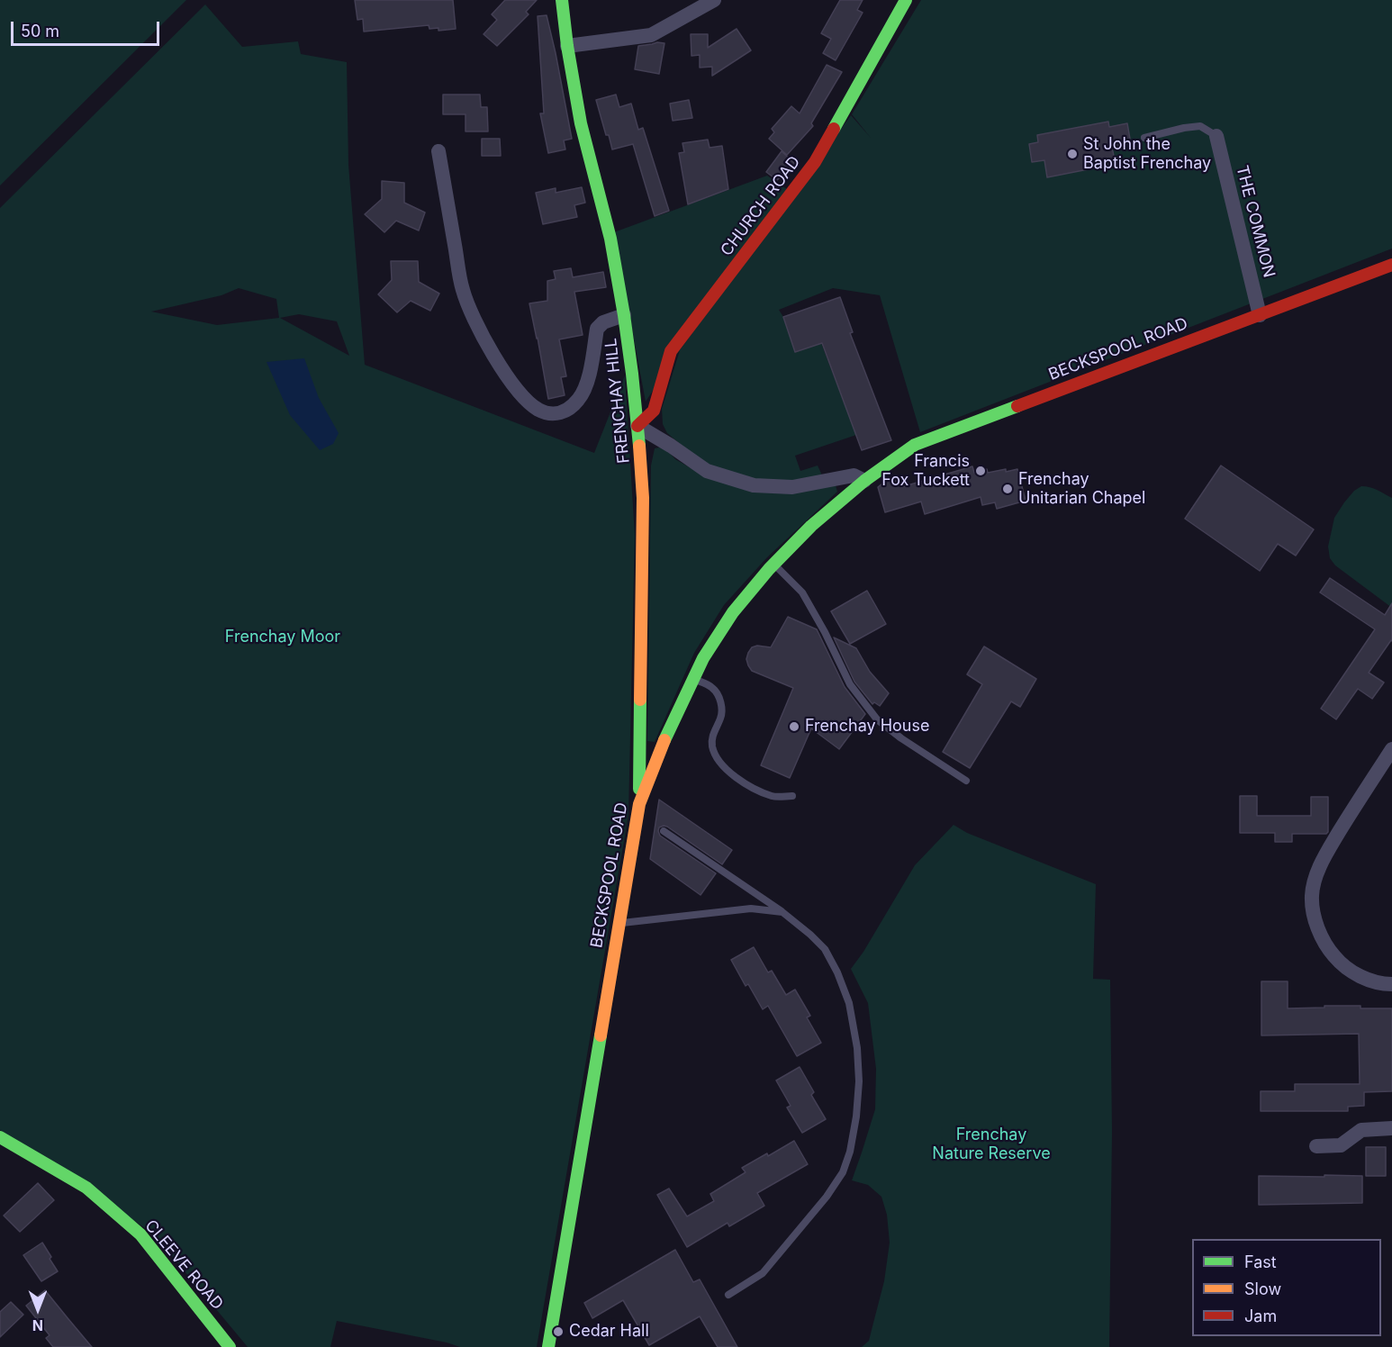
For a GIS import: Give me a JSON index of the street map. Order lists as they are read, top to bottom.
{
  "streets": {
    "street": [
      "CHURCH ROAD",
      "THE COMMON",
      "BECKSPOOL ROAD",
      "FRENCHAY HILL",
      "CLEEVE ROAD"
    ]
  },
  "crossings": [
    ["CHURCH ROAD", "FRENCHAY HILL"],
    ["THE COMMON", "BECKSPOOL ROAD"],
    ["BECKSPOOL ROAD", "FRENCHAY HILL"]
  ],
  "parks": ["Frenchay Moor", "Frenchay Nature Reserve"],
  "places": [
    "St John the Baptist Frenchay",
    "Francis Fox Tuckett",
    "Frenchay Unitarian Chapel",
    "Frenchay House",
    "Cedar Hall"
  ],
  "legend": ["Fast", "Slow", "Jam"],
  "scale_bar": "50 m",
  "north": "bottom"
}
